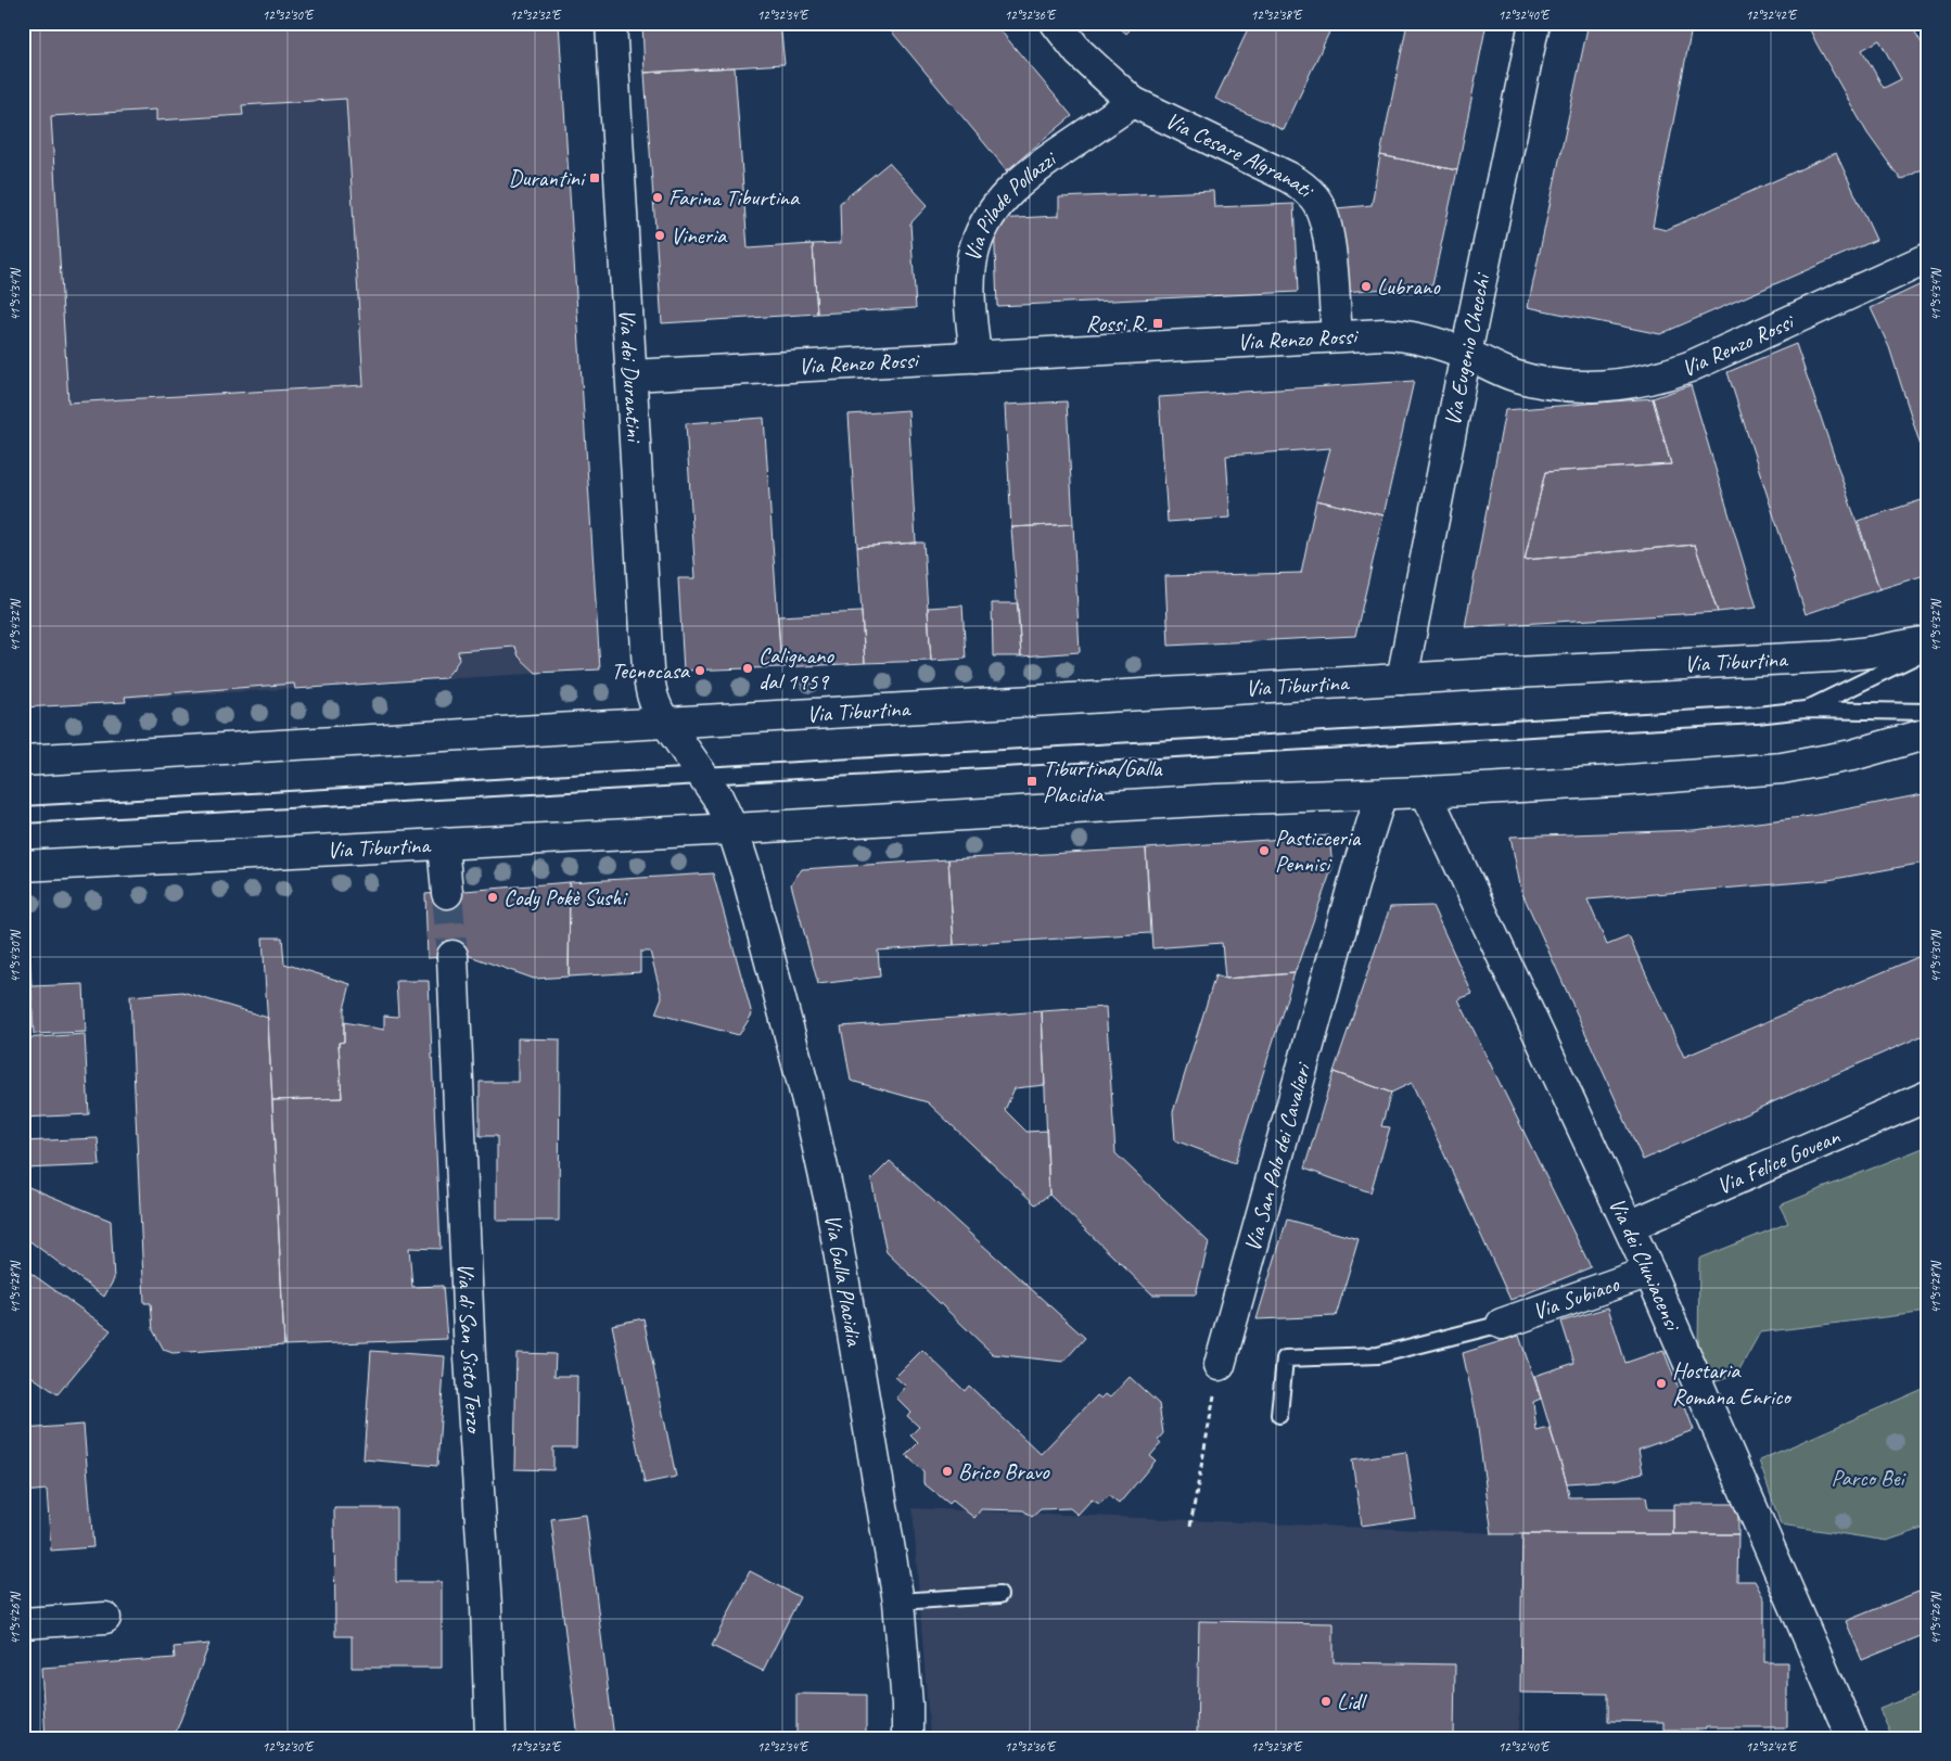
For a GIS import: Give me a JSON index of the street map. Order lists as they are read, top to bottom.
{
  "streets": {
    "street": [
      "Via Cesare Algranati",
      "Via Pilade Pollazzi",
      "Via Renzo Rossi",
      "Via Eugenio Checchi",
      "Via dei Durantini",
      "Via Tiburtina",
      "Via San Polo dei Cavalieri",
      "Via Felice Govean",
      "Via dei Cluniacensi",
      "Via Galla Placidia",
      "Via Subiaco",
      "Via di San Sisto Terzo"
    ]
  },
  "crossings": [
    ["Via Cesare Algranati", "Via Pilade Pollazzi"],
    ["Via Cesare Algranati", "Via Renzo Rossi"],
    ["Via Pilade Pollazzi", "Via Renzo Rossi"],
    ["Via Renzo Rossi", "Via Eugenio Checchi"],
    ["Via Renzo Rossi", "Via dei Durantini"],
    ["Via Eugenio Checchi", "Via Tiburtina"],
    ["Via dei Durantini", "Via Tiburtina"],
    ["Via Tiburtina", "Via San Polo dei Cavalieri"],
    ["Via Tiburtina", "Via dei Cluniacensi"],
    ["Via Tiburtina", "Via Galla Placidia"],
    ["Via Felice Govean", "Via dei Cluniacensi"],
    ["Via dei Cluniacensi", "Via Subiaco"]
  ],
  "parks": ["Parco Bei"],
  "places": {
    "transit": ["Durantini", "Rossi R.", "Tiburtina/Galla Placidia"],
    "other": [
      "Farina Tiburtina",
      "Vineria",
      "Lubrano",
      "Calignano dal 1959",
      "Tecnocasa",
      "Pasticceria Pennisi",
      "Cody Pokè Sushi",
      "Hostaria Romana Enrico",
      "Brico Bravo",
      "Lidl"
    ]
  },
  "coordinates": [
    "12°32'30\"E",
    "12°32'32\"E",
    "12°32'34\"E",
    "12°32'36\"E",
    "12°32'38\"E",
    "12°32'40\"E",
    "12°32'42\"E",
    "41°54'34\"N",
    "41°54'32\"N",
    "41°54'30\"N",
    "41°54'28\"N",
    "41°54'26\"N"
  ]
}
